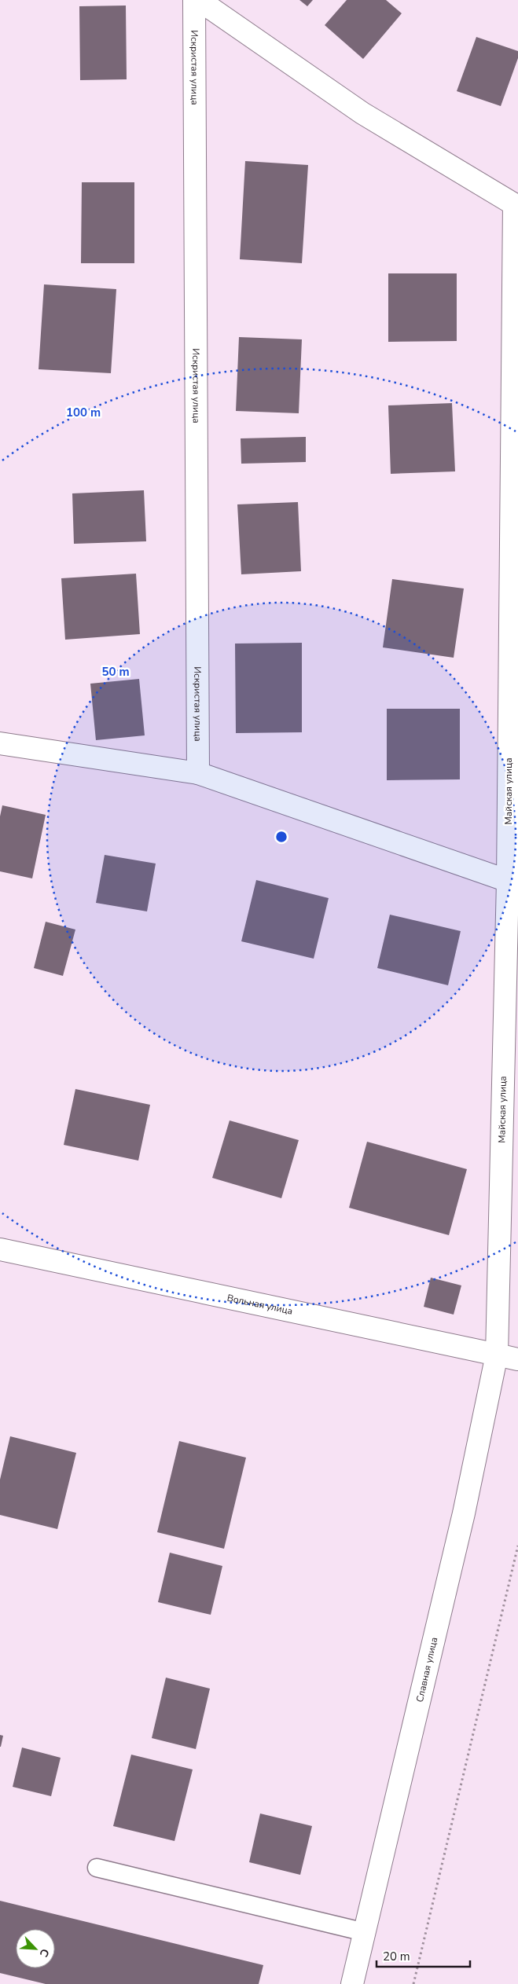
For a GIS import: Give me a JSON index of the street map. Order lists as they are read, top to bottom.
{
  "streets": {
    "street": [
      "Искристая улица",
      "Майская улица",
      "Вольная улица",
      "Славная улица"
    ]
  },
  "crossings": [
    ["Майская улица", "Вольная улица"],
    ["Майская улица", "Славная улица"],
    ["Вольная улица", "Славная улица"]
  ],
  "scale_bar": "20 m",
  "north": "bottom right",
  "rings": ["100 m", "50 m"]
}
